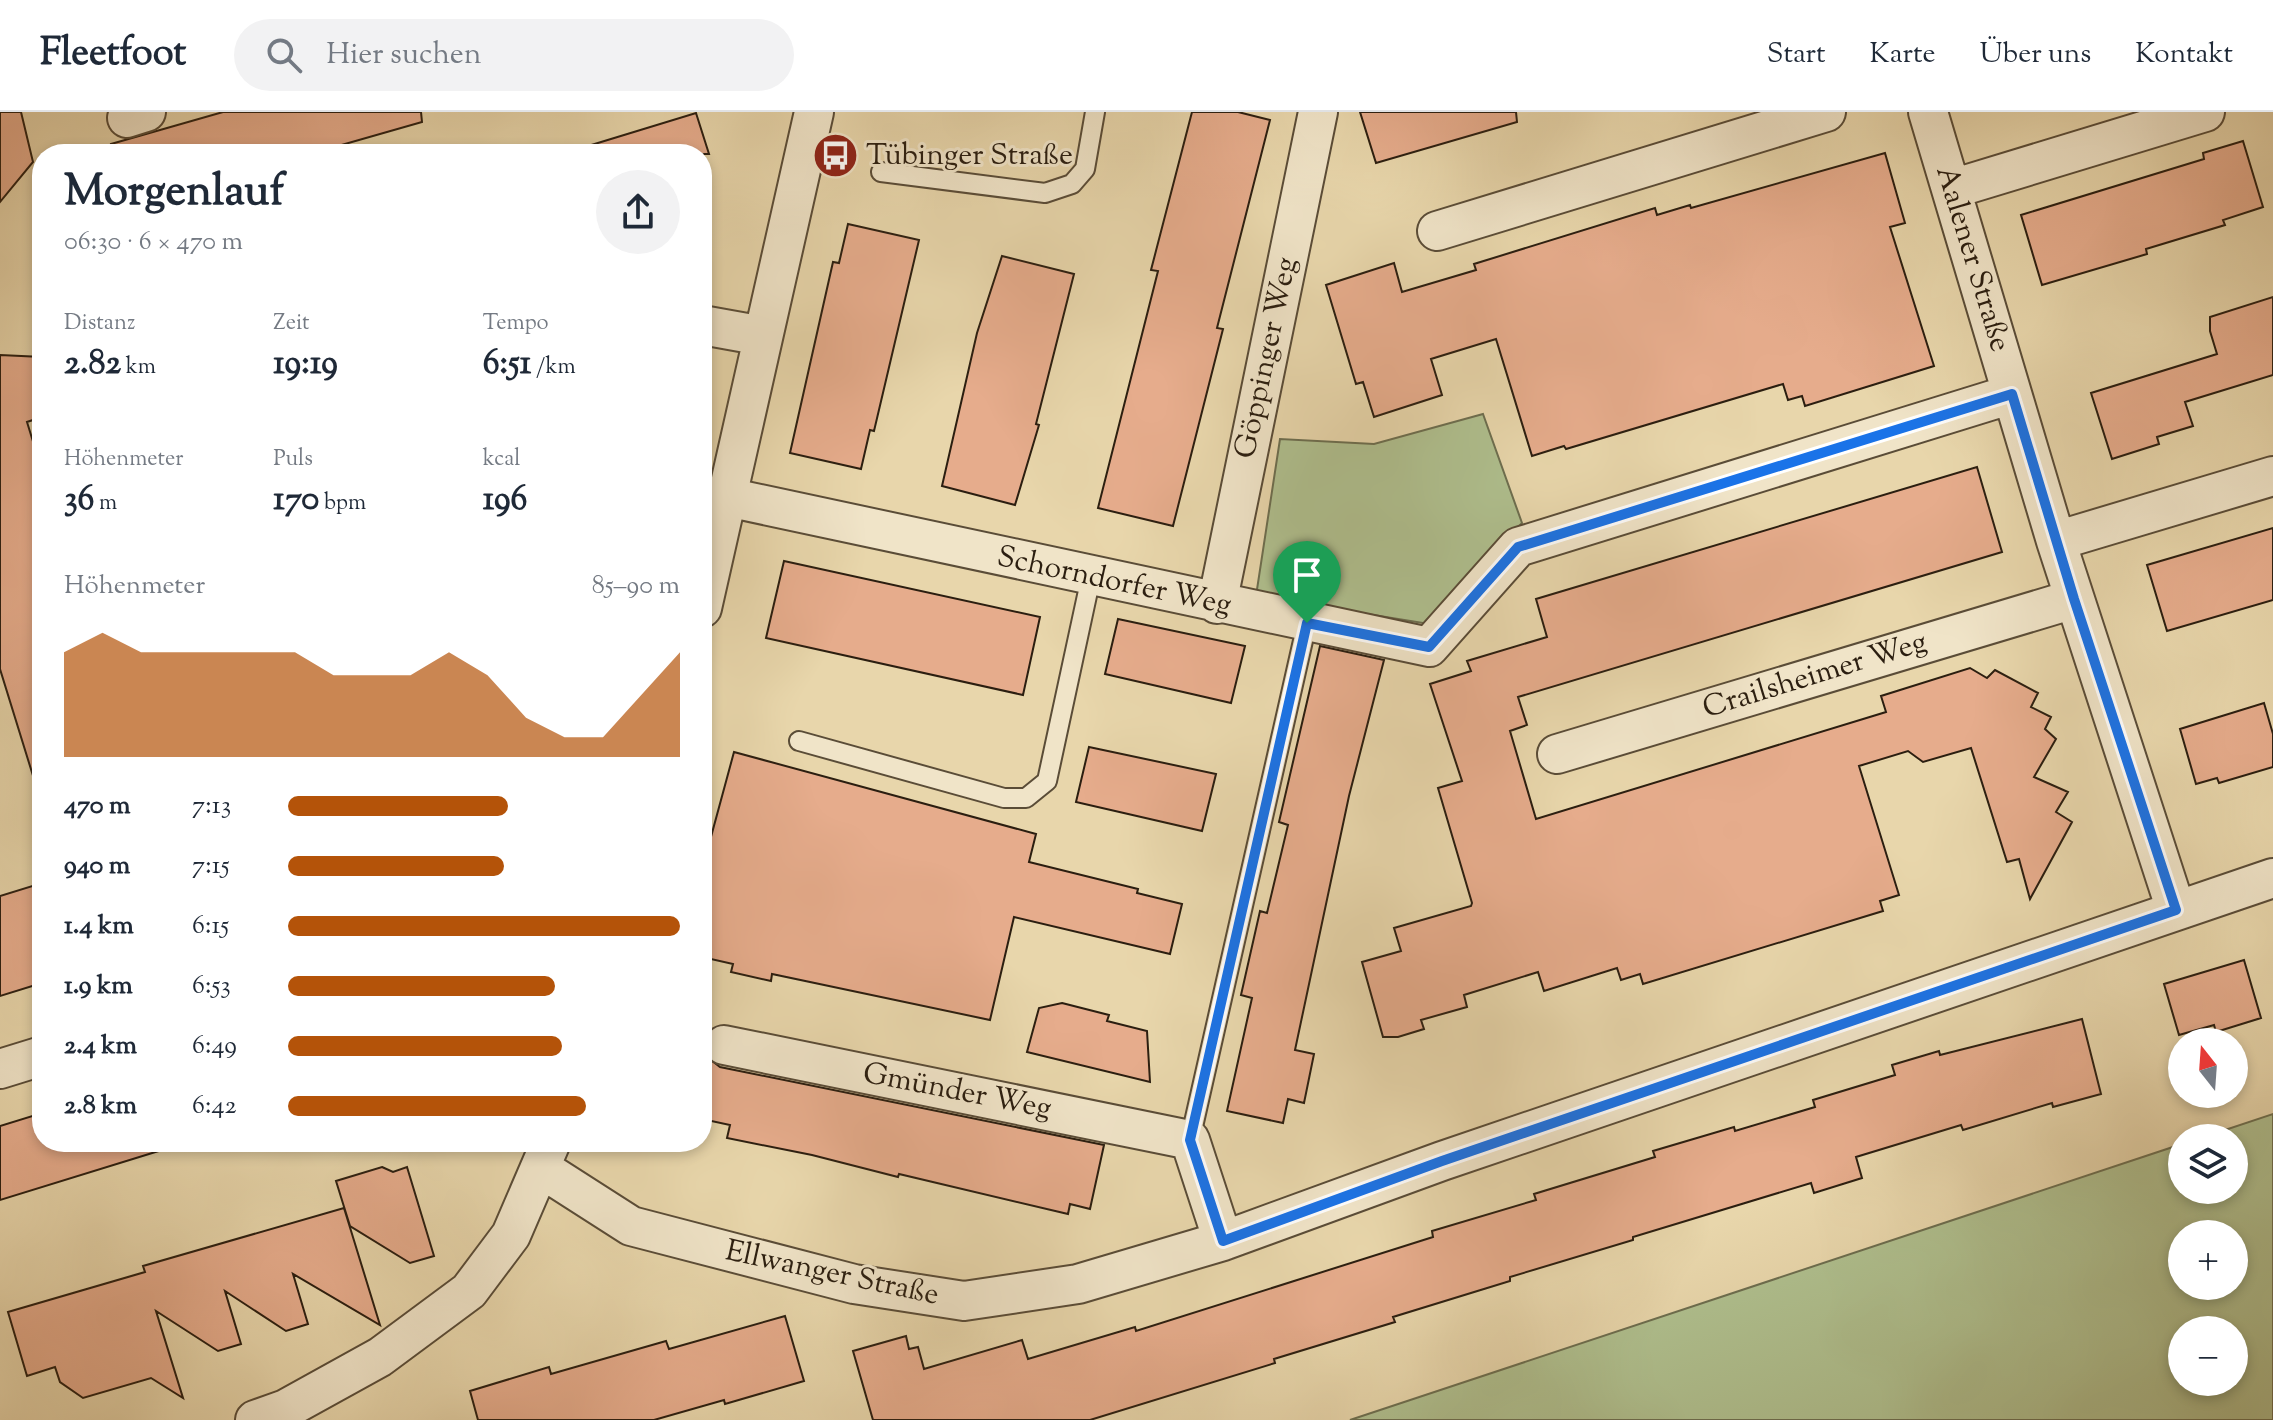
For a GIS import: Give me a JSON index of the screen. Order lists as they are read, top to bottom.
{
  "streets": {
    "street": [
      "Aalener Straße",
      "Göppinger Weg",
      "Schorndorfer Weg",
      "Crailsheimer Weg",
      "Gmünder Weg",
      "Ellwanger Straße"
    ]
  },
  "crossings": [
    ["Aalener Straße", "Schorndorfer Weg"],
    ["Aalener Straße", "Crailsheimer Weg"],
    ["Aalener Straße", "Ellwanger Straße"],
    ["Göppinger Weg", "Schorndorfer Weg"]
  ],
  "places": {
    "bus stop": ["Tübinger Straße"]
  },
  "north": "top",
  "page": {
    "header": "Fleetfoot",
    "search": "Hier suchen",
    "nav": [
      "Start",
      "Karte",
      "Über uns",
      "Kontakt"
    ],
    "heading": ["Morgenlauf", "06:30 · 6 × 470 m"],
    "stats": [
      ["Distanz", "2.82 km"],
      ["Zeit", "19:19"],
      ["Tempo", "6:51 /km"],
      ["Höhenmeter", "36 m"],
      ["Puls", "170 bpm"],
      ["kcal", "196"]
    ],
    "chart": ["Höhenmeter", "85–90 m"],
    "list": [
      {
        "name": "470 m",
        "note": "7:13"
      },
      {
        "name": "940 m",
        "note": "7:15"
      },
      {
        "name": "1.4 km",
        "note": "6:15"
      },
      {
        "name": "1.9 km",
        "note": "6:53"
      },
      {
        "name": "2.4 km",
        "note": "6:49"
      },
      {
        "name": "2.8 km",
        "note": "6:42"
      }
    ],
    "map_buttons": ["+", "−"]
  }
}
